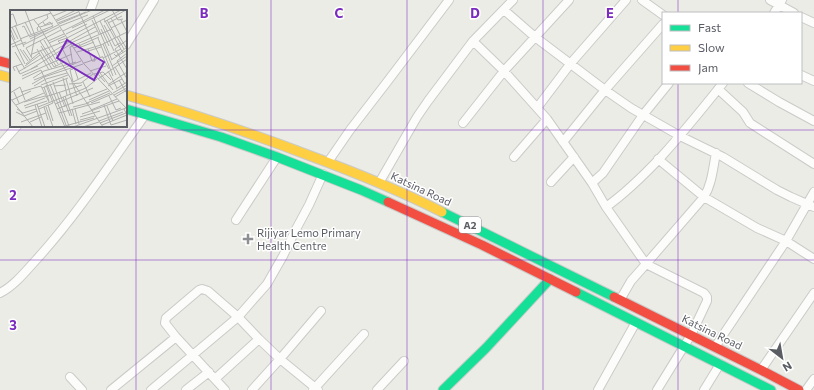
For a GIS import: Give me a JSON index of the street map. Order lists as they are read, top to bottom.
{
  "streets": {
    "main road": ["Katsina Road", "A2"]
  },
  "places": {
    "health": ["Rijiyar Lemo Primary Health Centre"]
  },
  "legend": ["Fast", "Slow", "Jam"],
  "north": "bottom right",
  "grid": {
    "columns": [
      "B",
      "C",
      "D",
      "E"
    ],
    "rows": ["2", "3"]
  }
}
